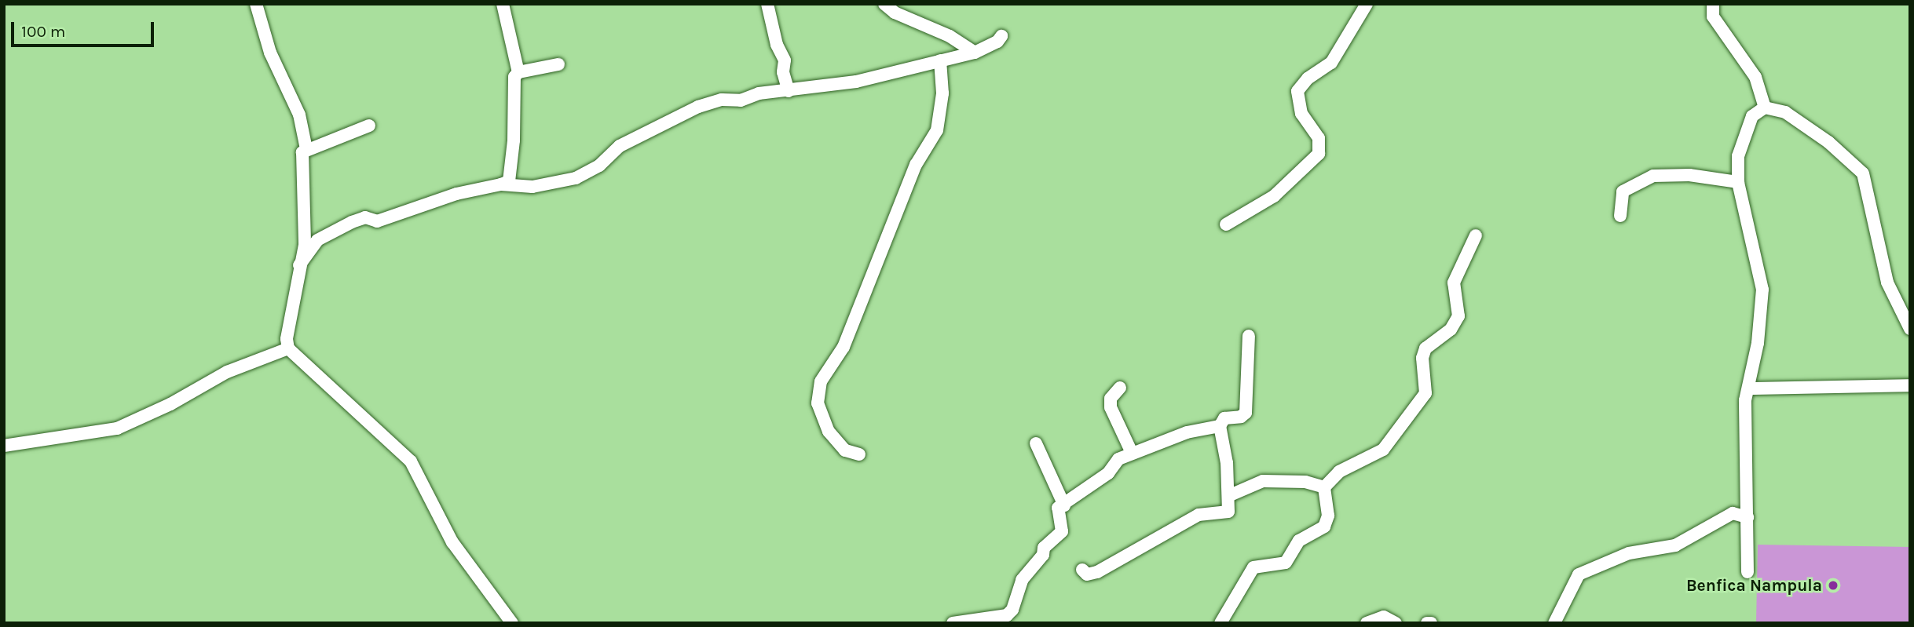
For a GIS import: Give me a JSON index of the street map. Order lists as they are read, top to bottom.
{
  "places": ["Benfica Nampula"],
  "scale_bar": "100 m"
}
